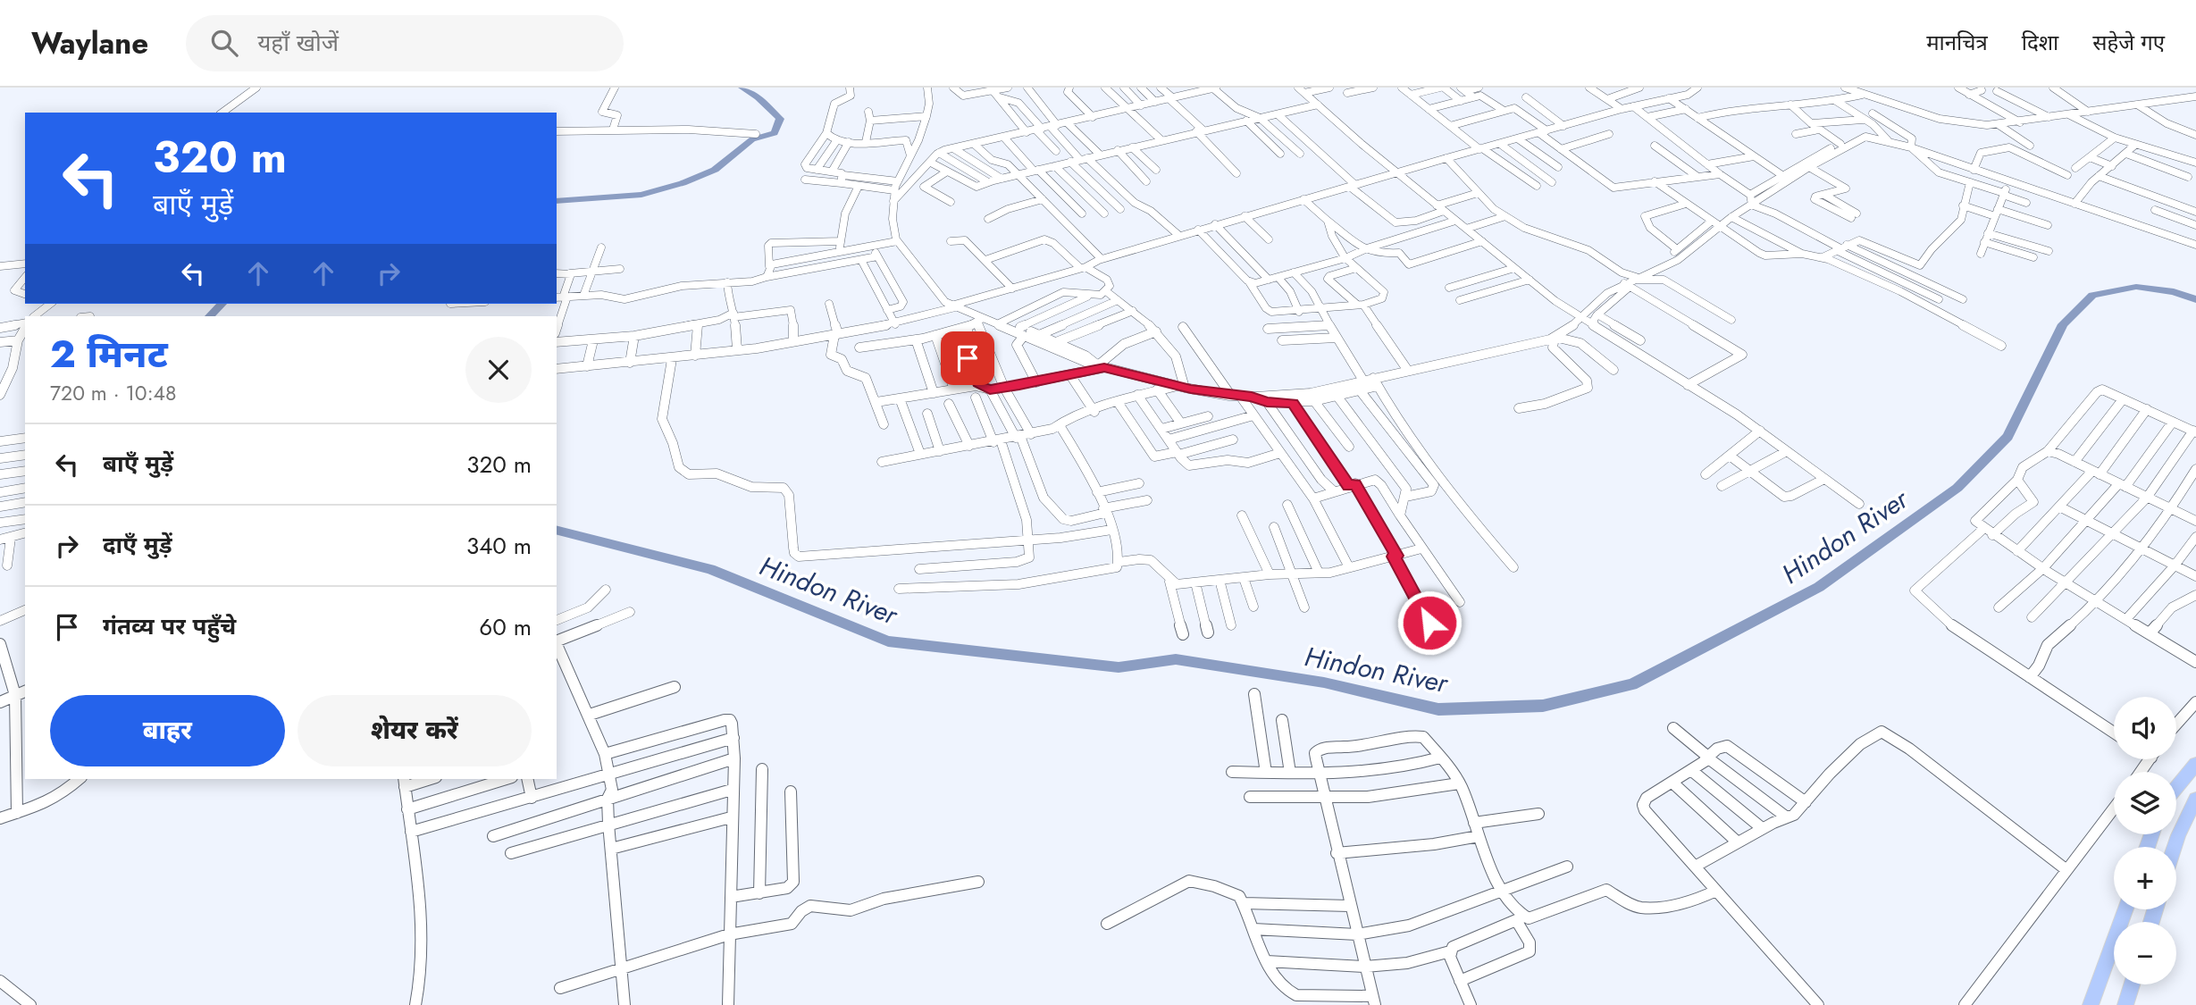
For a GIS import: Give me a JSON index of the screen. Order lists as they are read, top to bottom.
{
  "water": ["Hindon River"],
  "page": {
    "header": "Waylane",
    "search": "यहाँ खोजें",
    "nav": ["मानचित्र", "दिशा", "सहेजे गए"],
    "turn": ["320 m", "बाएँ मुड़ें"],
    "heading": ["2 मिनट", "720 m · 10:48"],
    "list": [
      {
        "name": "बाएँ मुड़ें",
        "value": "320 m"
      },
      {
        "name": "दाएँ मुड़ें",
        "value": "340 m"
      },
      {
        "name": "गंतव्य पर पहुँचे",
        "value": "60 m"
      }
    ],
    "buttons": ["बाहर", "शेयर करें"],
    "map_buttons": ["+", "−"]
  }
}
